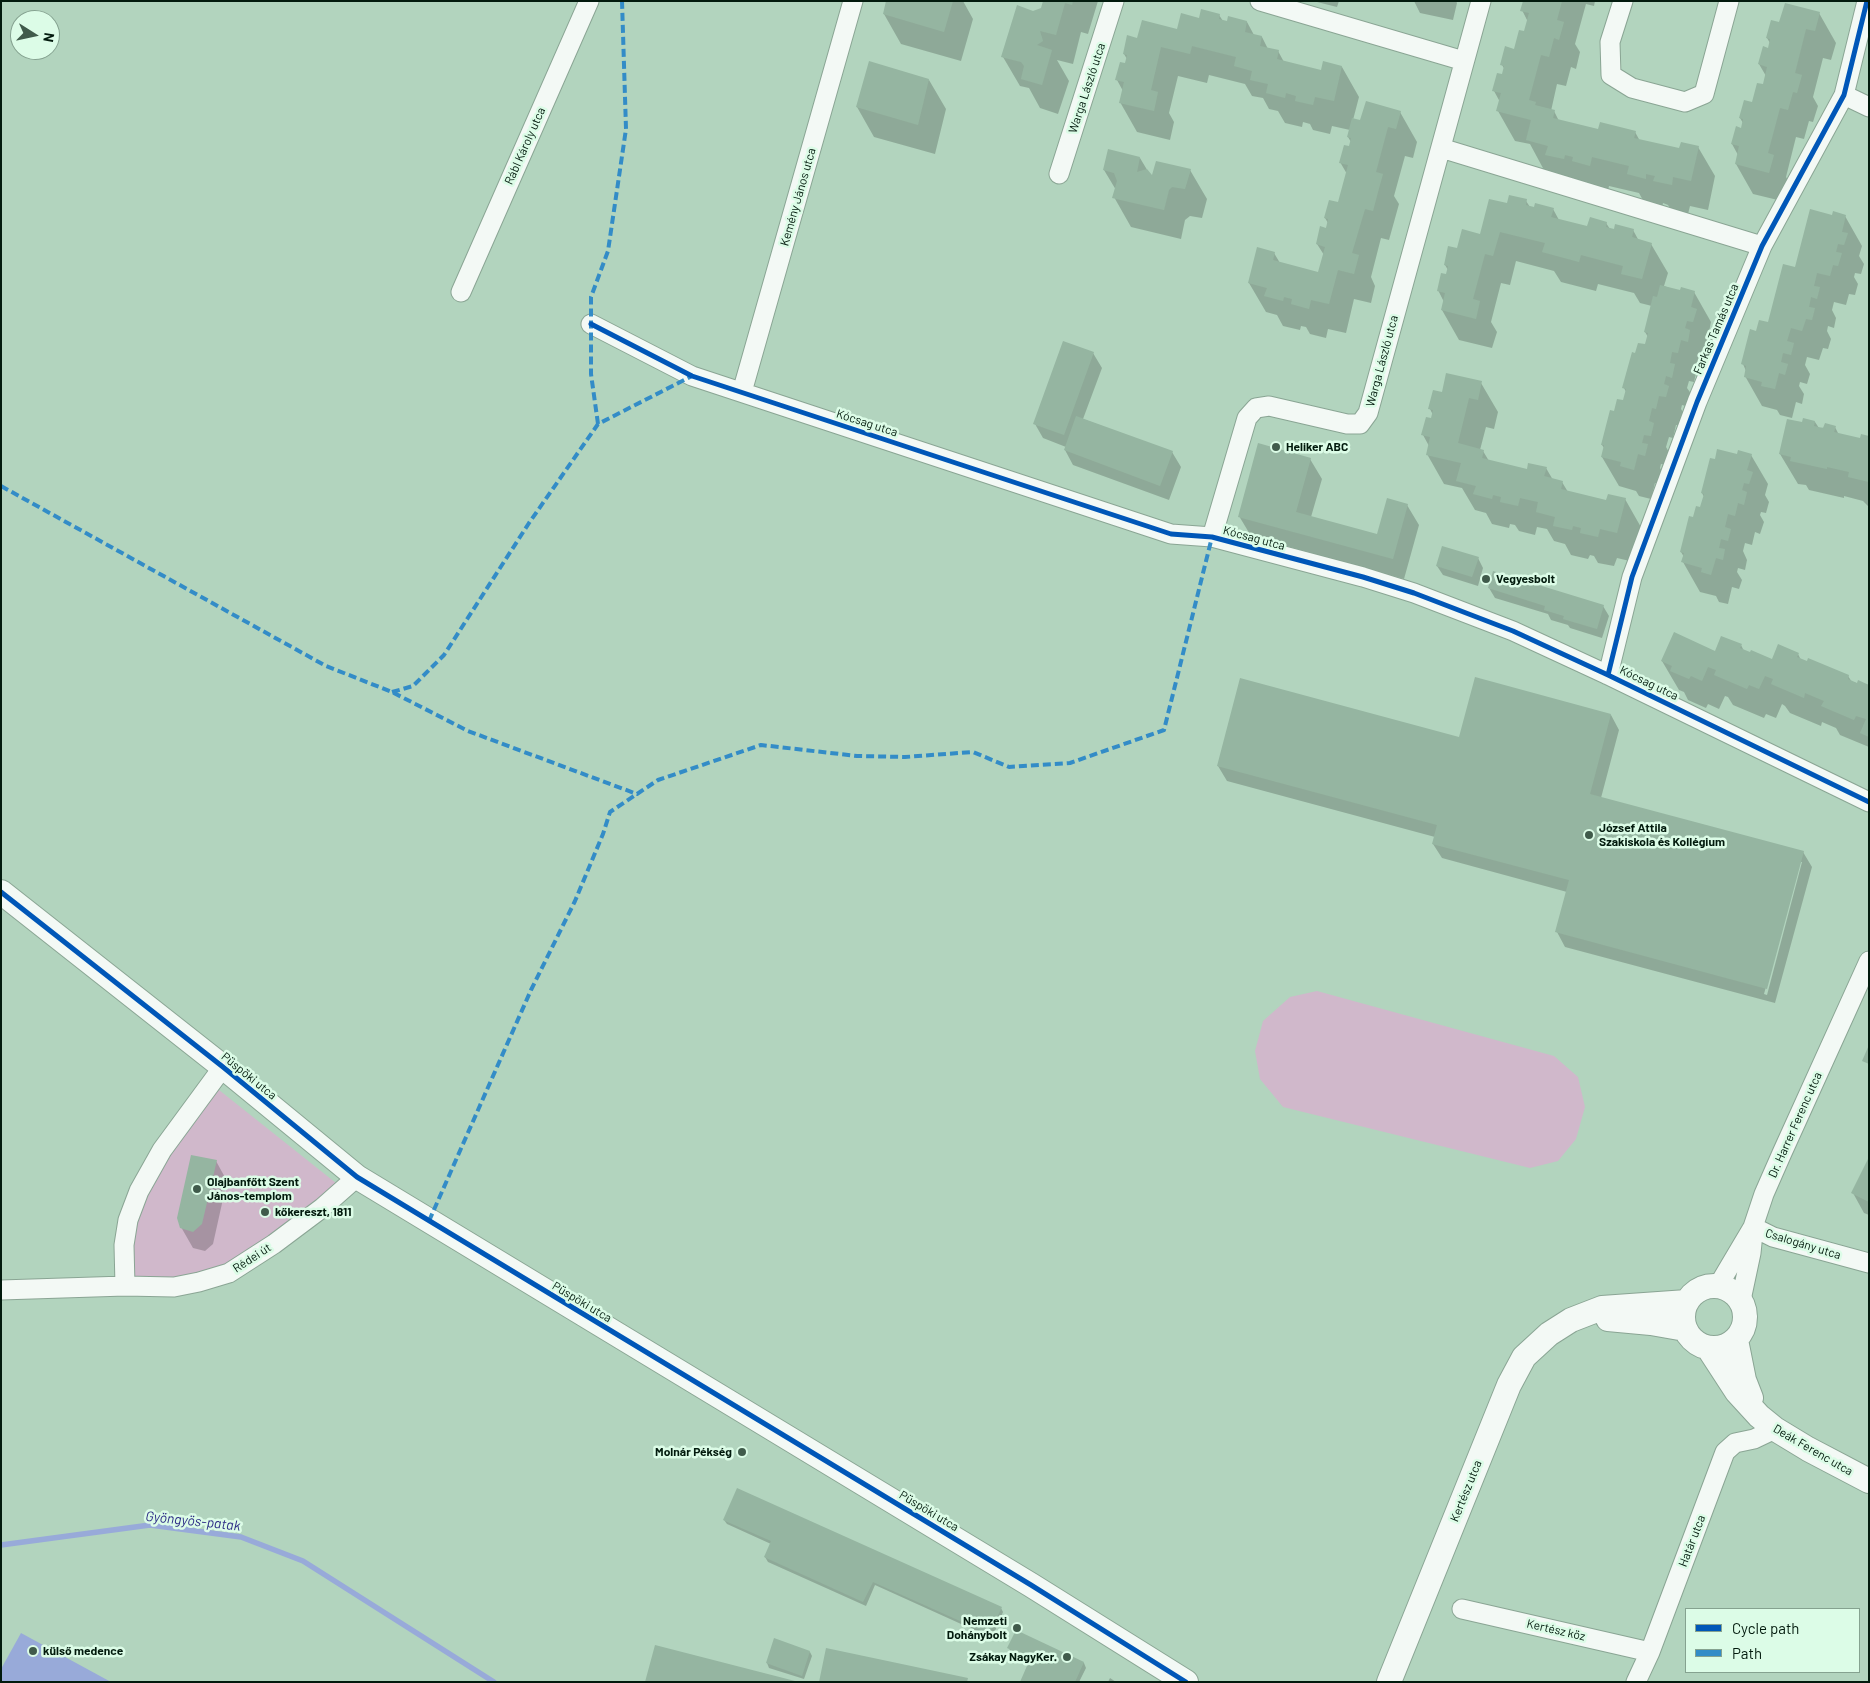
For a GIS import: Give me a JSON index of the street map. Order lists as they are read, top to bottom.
{
  "streets": {
    "street": [
      "Warga László utca",
      "Rábl Károly utca",
      "Kemény János utca",
      "Farkas Tamás utca",
      "Kócsag utca",
      "Püspöki utca",
      "Dr. Harrer Ferenc utca",
      "Csalogány utca",
      "Rédei út",
      "Deák Ferenc utca",
      "Kertész utca",
      "Határ utca",
      "Kertész köz"
    ]
  },
  "crossings": [
    ["Warga László utca", "Kócsag utca"],
    ["Kemény János utca", "Kócsag utca"],
    ["Farkas Tamás utca", "Kócsag utca"],
    ["Püspöki utca", "Rédei út"],
    ["Dr. Harrer Ferenc utca", "Csalogány utca"],
    ["Dr. Harrer Ferenc utca", "Kertész utca"],
    ["Csalogány utca", "Kertész utca"],
    ["Deák Ferenc utca", "Határ utca"],
    ["Határ utca", "Kertész köz"]
  ],
  "water": ["Gyöngyös-patak"],
  "places": [
    "Heliker ABC",
    "Vegyesbolt",
    "József Attila Szakiskola és Kollégium",
    "Olajbanfőtt Szent János-templom",
    "kőkereszt, 1811",
    "Molnár Pékség",
    "Nemzeti Dohánybolt",
    "külső medence",
    "Zsákay NagyKer."
  ],
  "legend": ["Cycle path", "Path"],
  "north": "right"
}
